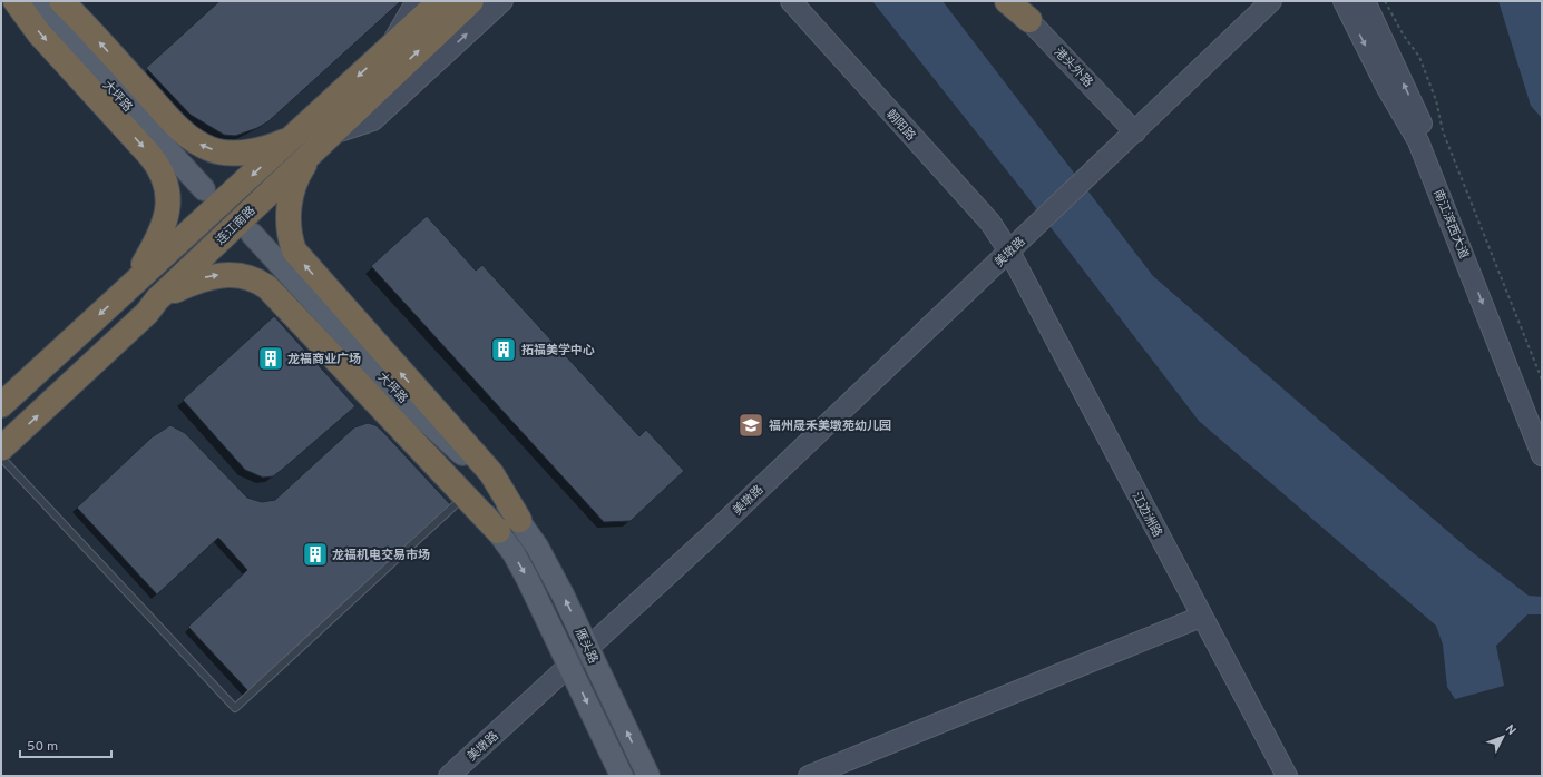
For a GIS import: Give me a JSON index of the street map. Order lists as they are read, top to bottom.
{
  "streets": {
    "highway": ["连江南路"],
    "main road": ["大坪路", "雁头路"],
    "street": [
      "港头外路",
      "朝阳路",
      "南江滨西大道",
      "美墩路",
      "江边洲路"
    ]
  },
  "crossings": [
    ["港头外路", "美墩路"],
    ["大坪路", "雁头路"],
    ["朝阳路", "美墩路"],
    ["朝阳路", "江边洲路"],
    ["美墩路", "江边洲路"],
    ["美墩路", "雁头路"]
  ],
  "places": {
    "building": ["拓福美学中心", "龙福商业广场", "龙福机电交易市场"],
    "school or university": ["福州晟禾美墩苑幼儿园"]
  },
  "scale_bar": "50 m",
  "north": "top right"
}
